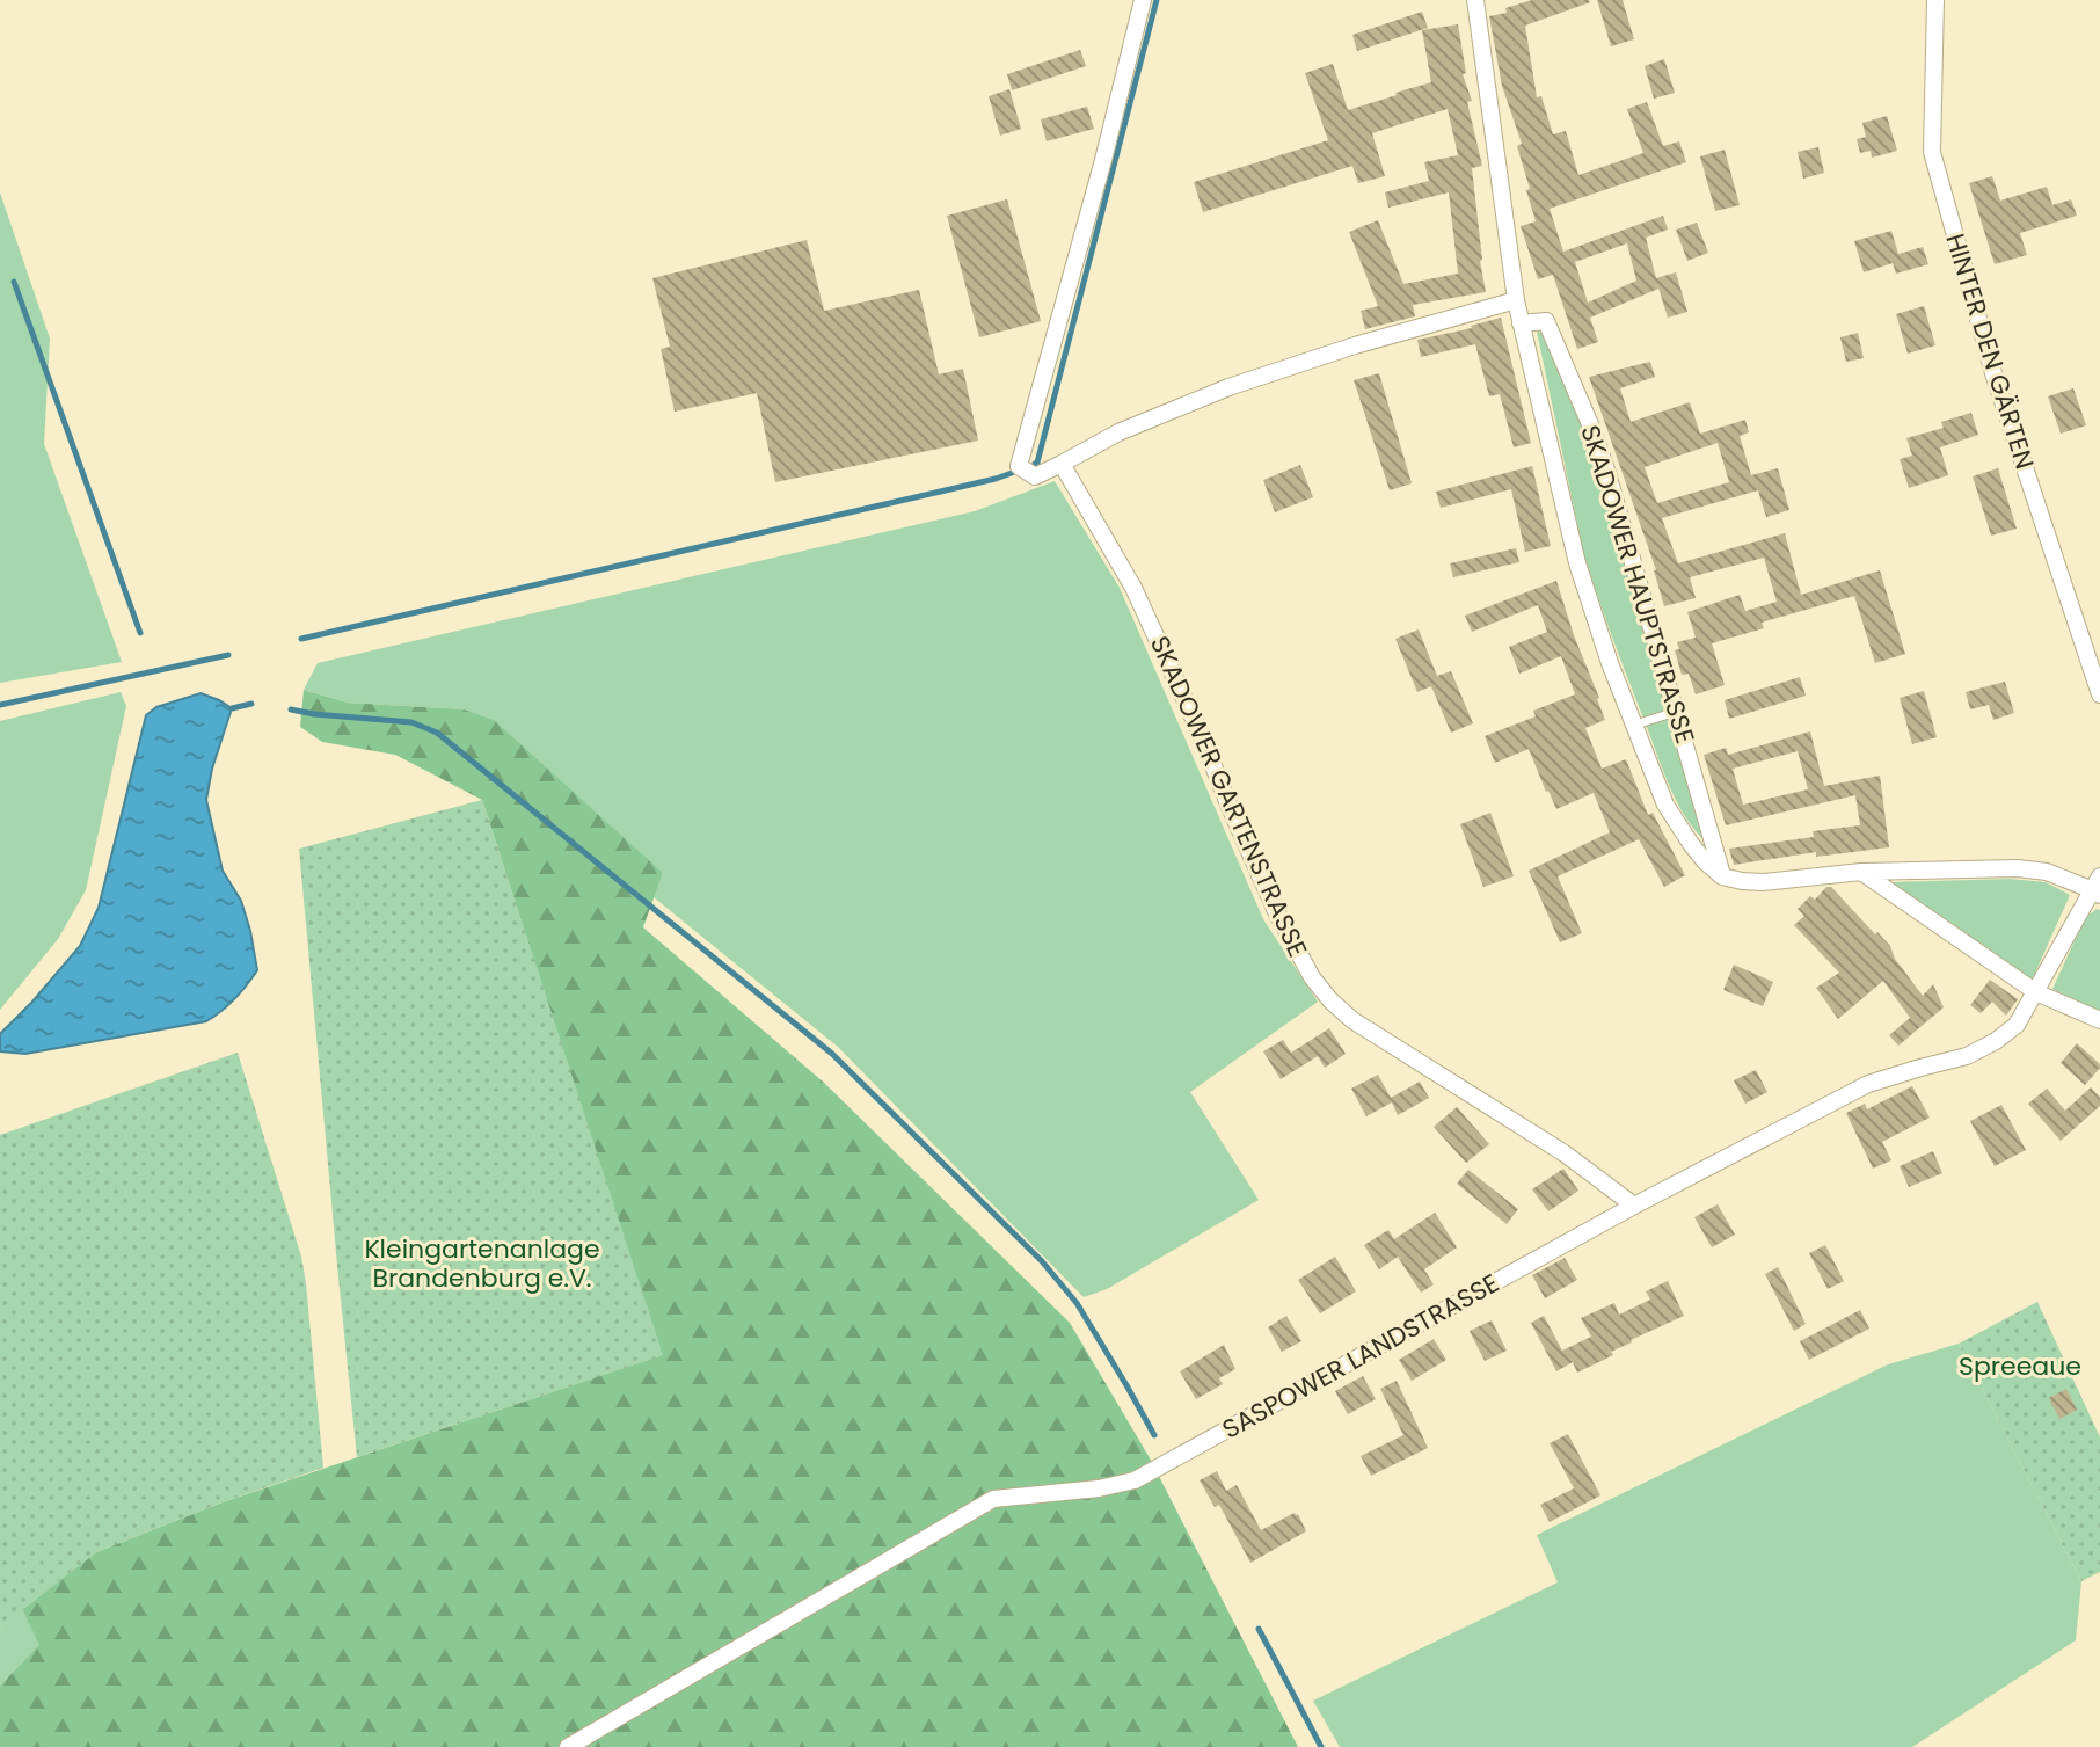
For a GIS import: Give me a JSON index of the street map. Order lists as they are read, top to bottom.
{
  "streets": {
    "street": [
      "HINTER DEN GÄRTEN",
      "SKADOWER HAUPTSTRASSE",
      "SKADOWER GARTENSTRASSE",
      "SASPOWER LANDSTRASSE"
    ]
  },
  "crossings": [
    ["SKADOWER GARTENSTRASSE", "SASPOWER LANDSTRASSE"]
  ],
  "parks": ["Kleingartenanlage Brandenburg e.V.", "Spreeaue"]
}
